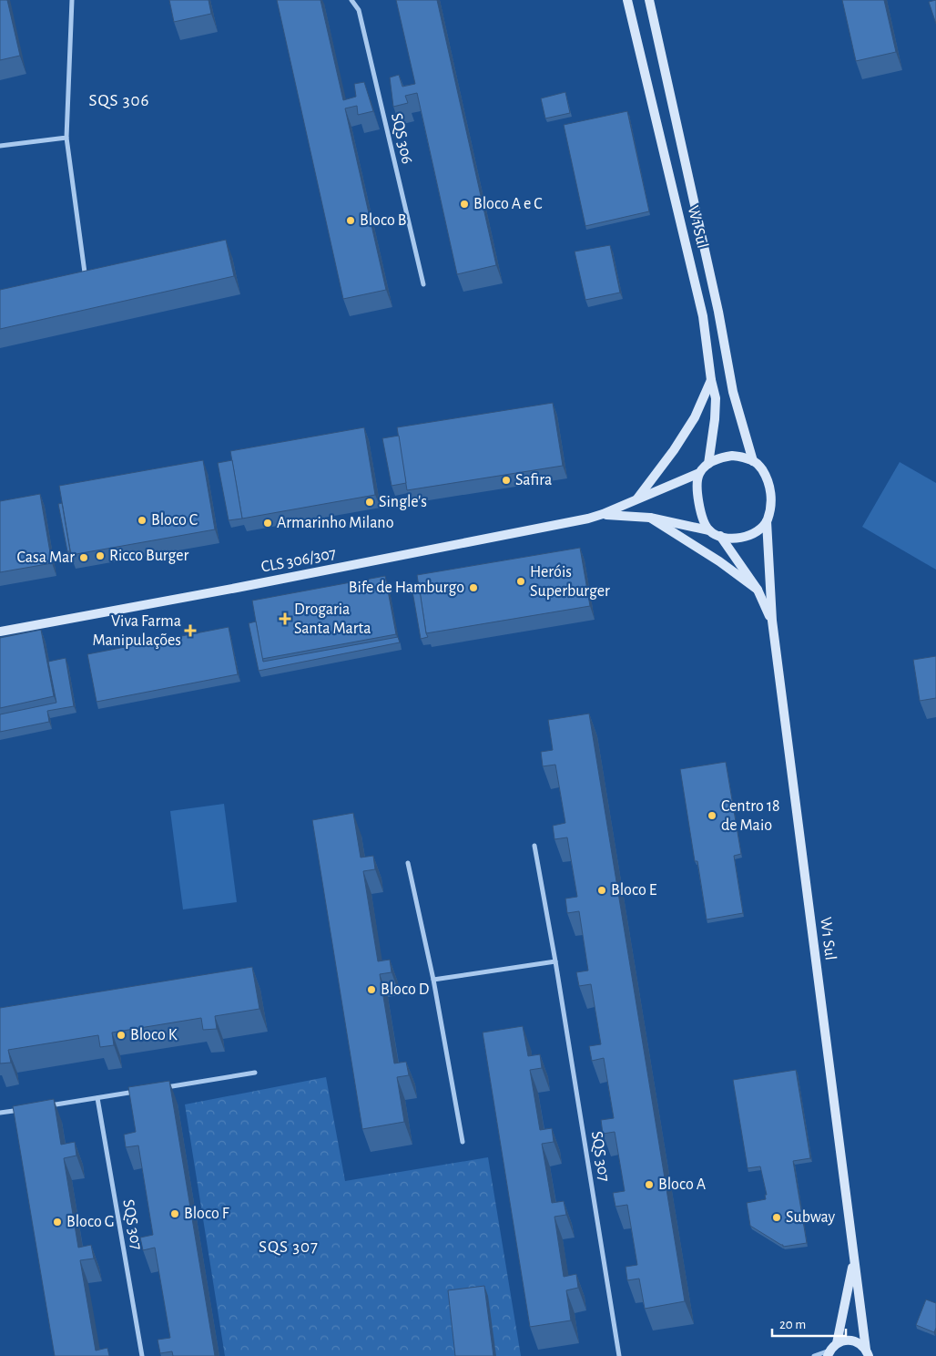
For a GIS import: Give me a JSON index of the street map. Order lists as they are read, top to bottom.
{
  "streets": {
    "street": [
      "SQS 306",
      "W1 Sul",
      "CLS 306/307",
      "SQS 307"
    ]
  },
  "crossings": [
    ["W1 Sul", "CLS 306/307"]
  ],
  "districts": ["SQS 306", "SQS 307"],
  "places": {
    "other": [
      "Bloco A e C",
      "Bloco B",
      "Safira",
      "Single's",
      "Bloco C",
      "Armarinho Milano",
      "Ricco Burger",
      "Casa Mar",
      "Heróis Superburger",
      "Bife de Hamburgo",
      "Centro 18 de Maio",
      "Bloco E",
      "Bloco D",
      "Bloco K",
      "Bloco A",
      "Bloco F",
      "Subway",
      "Bloco G"
    ],
    "health": ["Drogaria Santa Marta", "Viva Farma Manipulações"]
  },
  "scale_bar": "20 m"
}
